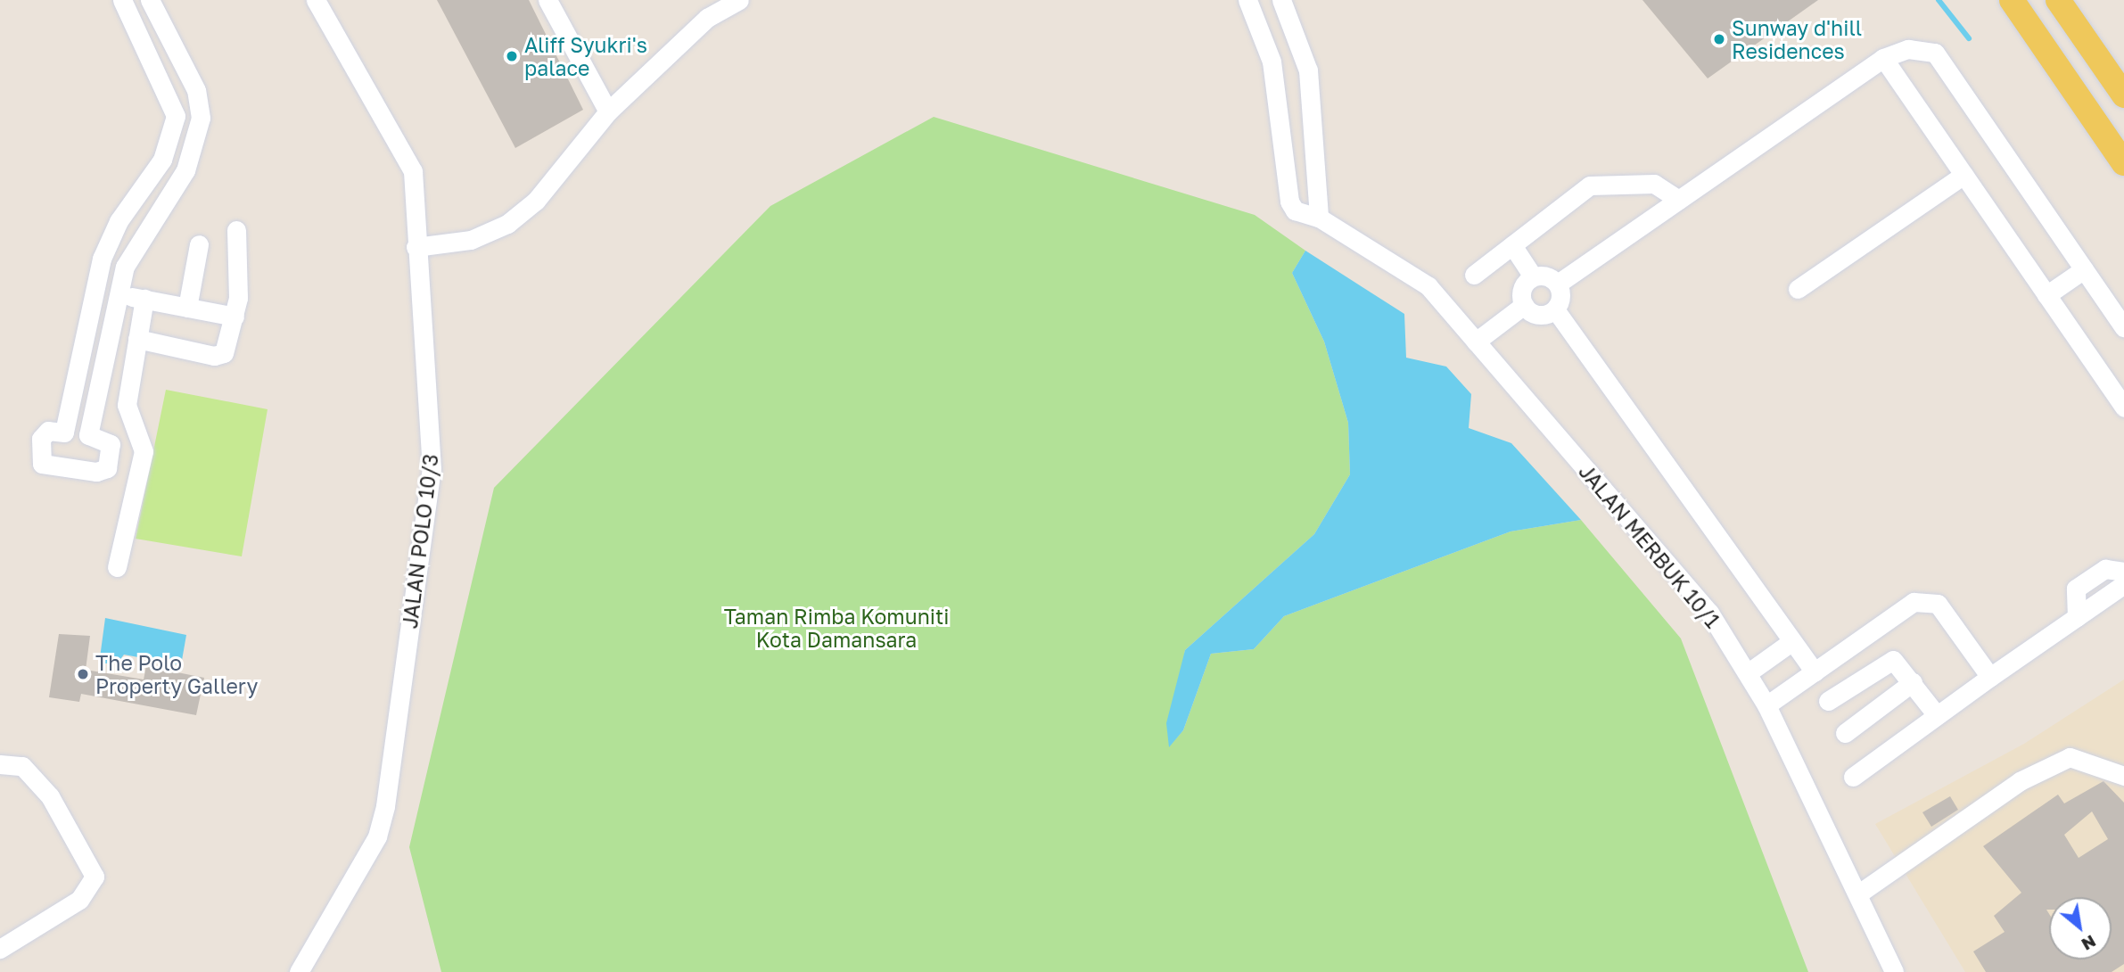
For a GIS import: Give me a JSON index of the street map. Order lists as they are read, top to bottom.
{
  "streets": {
    "street": ["JALAN POLO 10/3", "JALAN MERBUK 10/1"]
  },
  "parks": ["Taman Rimba Komuniti Kota Damansara"],
  "places": ["Sunway d'hill Residences", "Aliff Syukri's palace", "The Polo Property Gallery"],
  "north": "bottom right"
}
